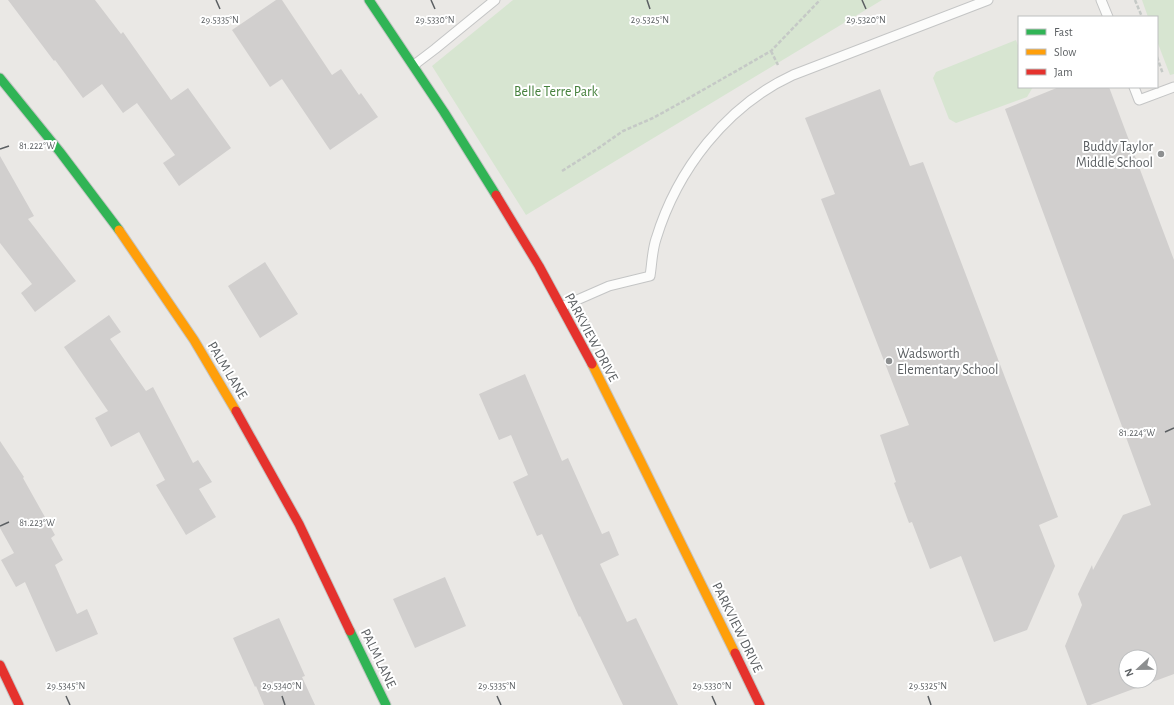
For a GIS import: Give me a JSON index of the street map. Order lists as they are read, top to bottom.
{
  "streets": {
    "street": ["PARKVIEW DRIVE", "PALM LANE"]
  },
  "parks": ["Belle Terre Park"],
  "places": ["Buddy Taylor Middle School", "Wadsworth Elementary School"],
  "legend": ["Fast", "Slow", "Jam"],
  "north": "left",
  "coordinates": [
    "29.5335°N",
    "29.5330°N",
    "29.5325°N",
    "29.5320°N",
    "81.222°W",
    "81.224°W",
    "81.223°W",
    "29.5345°N",
    "29.5340°N"
  ]
}
